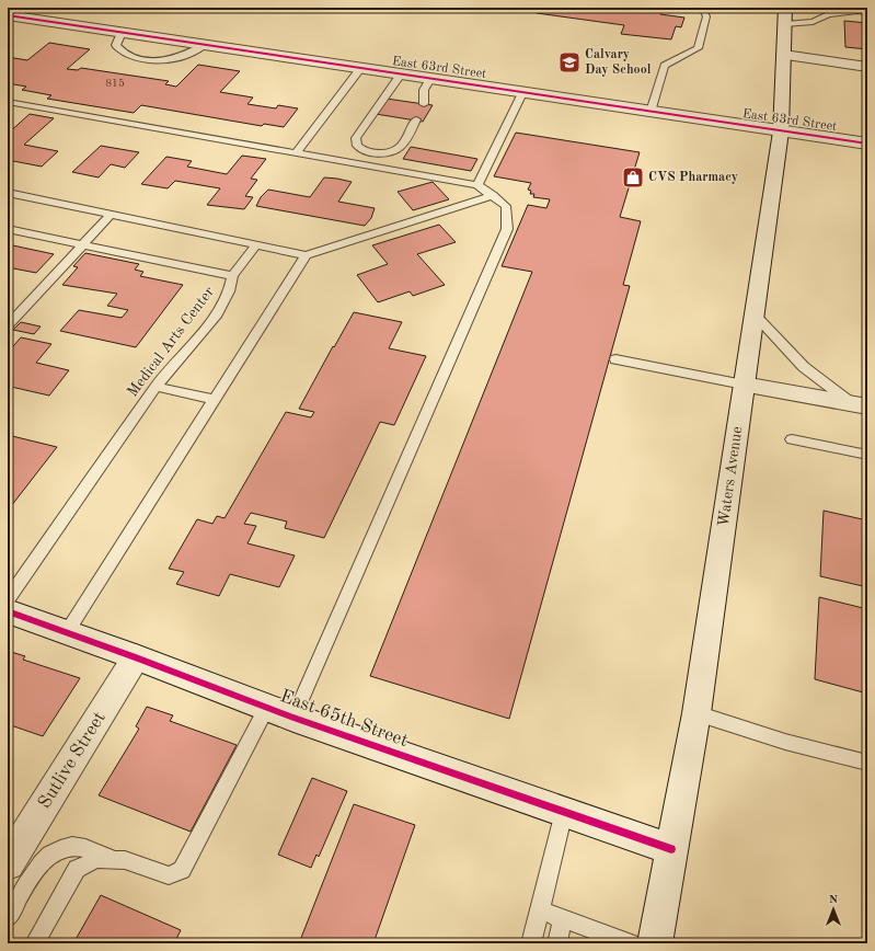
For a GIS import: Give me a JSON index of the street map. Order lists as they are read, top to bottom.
{
  "streets": {
    "street": [
      "East 63rd Street",
      "Waters Avenue",
      "East 65th Street",
      "Sutlive Street"
    ],
    "lane": ["Medical Arts Center"]
  },
  "crossings": [
    ["East 63rd Street", "Waters Avenue"],
    ["Waters Avenue", "East 65th Street"],
    ["East 65th Street", "Sutlive Street"]
  ],
  "places": {
    "school or university": ["Calvary Day School"],
    "shop": ["CVS Pharmacy"]
  },
  "house_numbers": ["815"],
  "north": "top"
}
